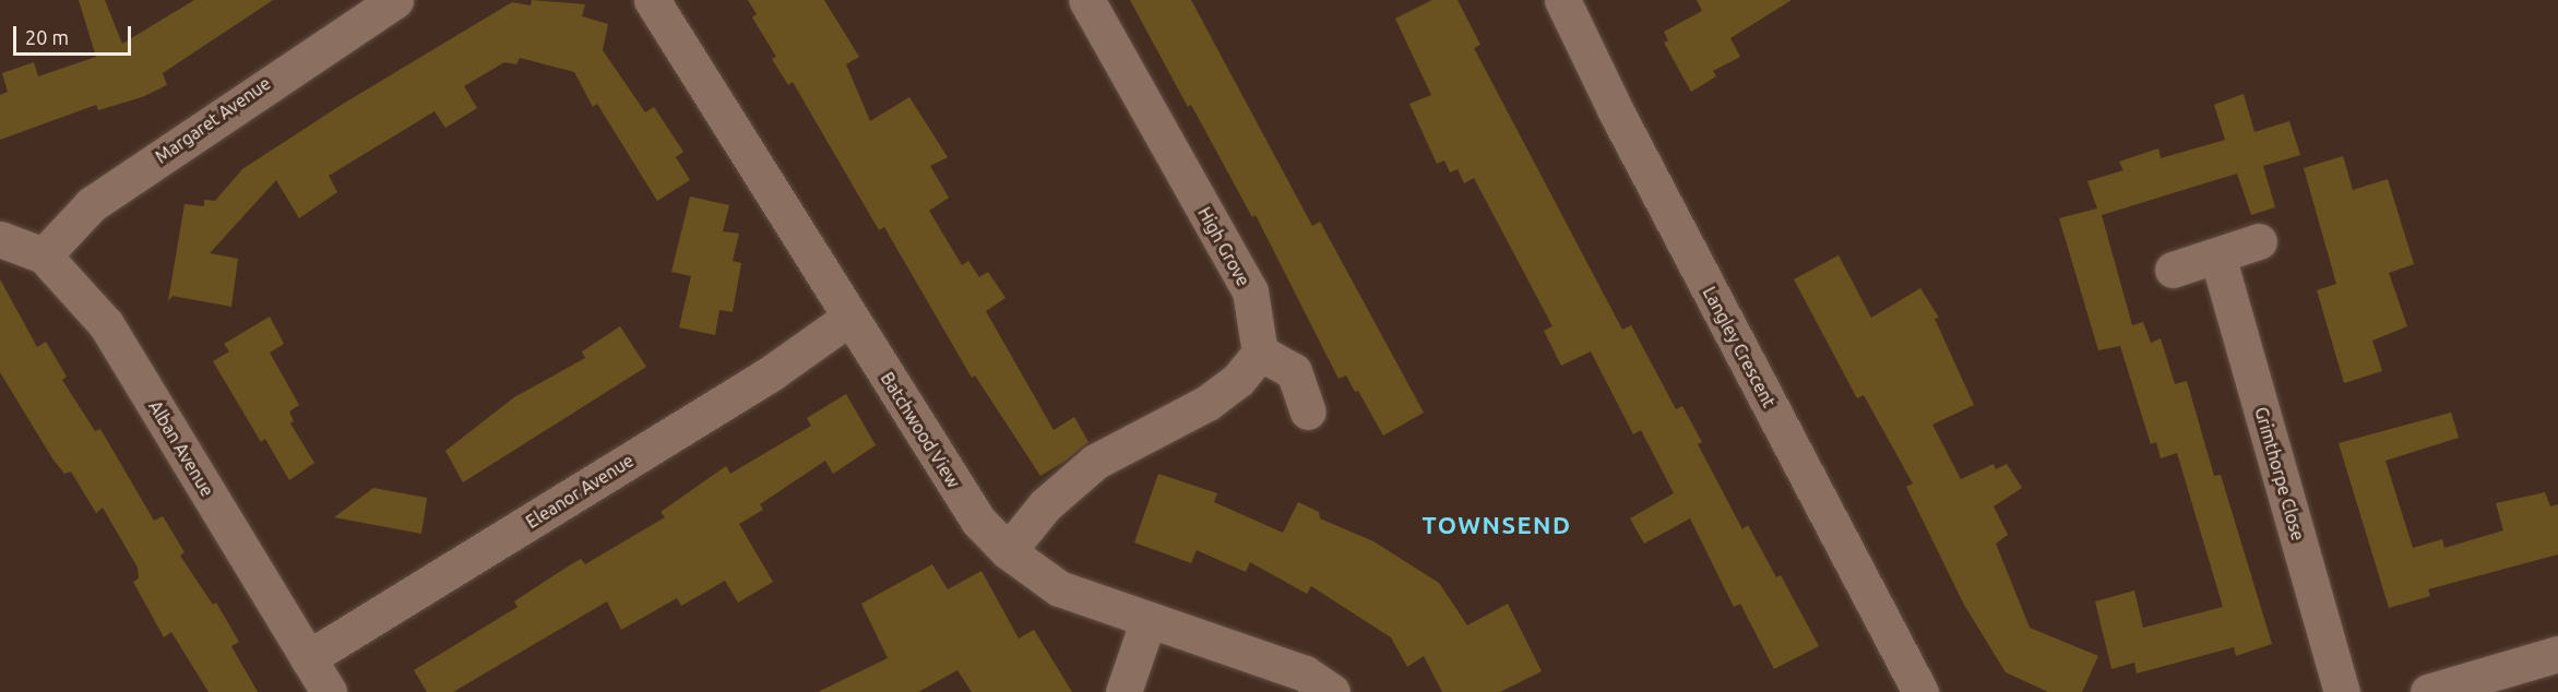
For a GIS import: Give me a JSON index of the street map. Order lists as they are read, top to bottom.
{
  "streets": {
    "street": [
      "Margaret Avenue",
      "High Grove",
      "Langley Crescent",
      "Batchwood View",
      "Alban Avenue",
      "Grimthorpe Close",
      "Eleanor Avenue"
    ]
  },
  "crossings": [
    ["Margaret Avenue", "Alban Avenue"],
    ["Batchwood View", "Eleanor Avenue"],
    ["Alban Avenue", "Eleanor Avenue"]
  ],
  "districts": ["TOWNSEND"],
  "scale_bar": "20 m"
}
